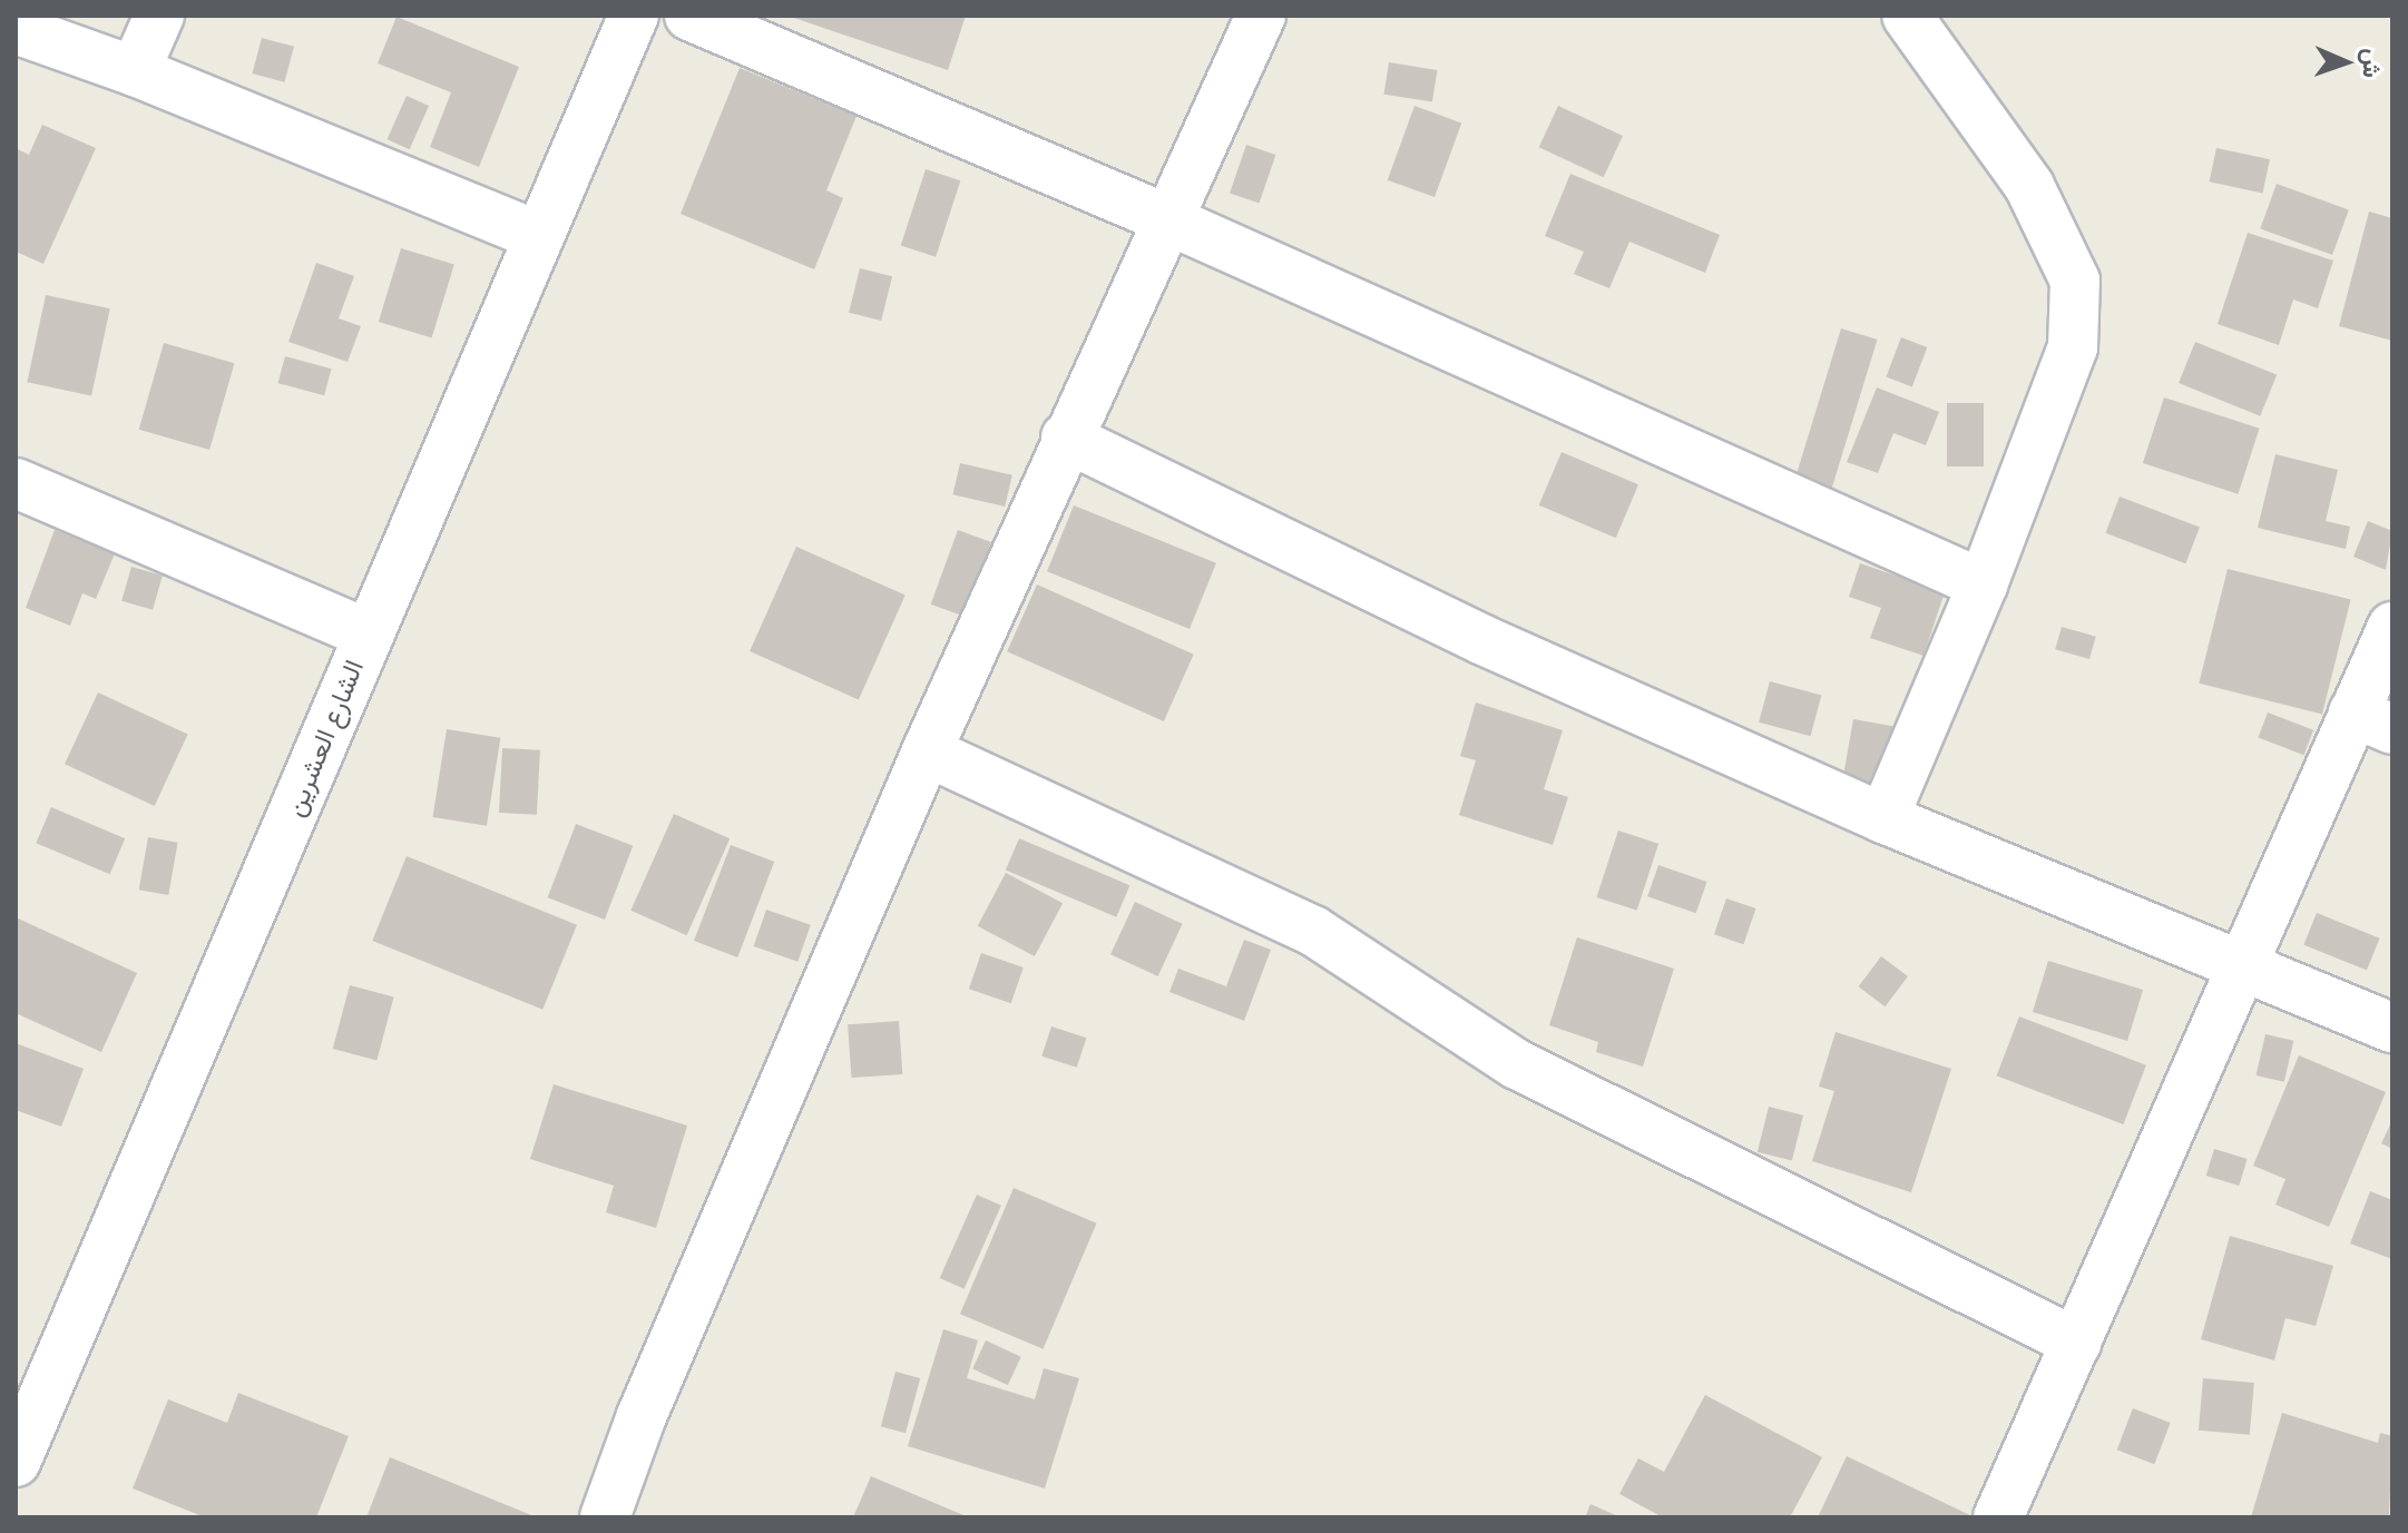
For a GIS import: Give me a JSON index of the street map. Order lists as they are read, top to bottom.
{
  "streets": {
    "street": ["الشارع العشرين"]
  },
  "north": "right"
}
